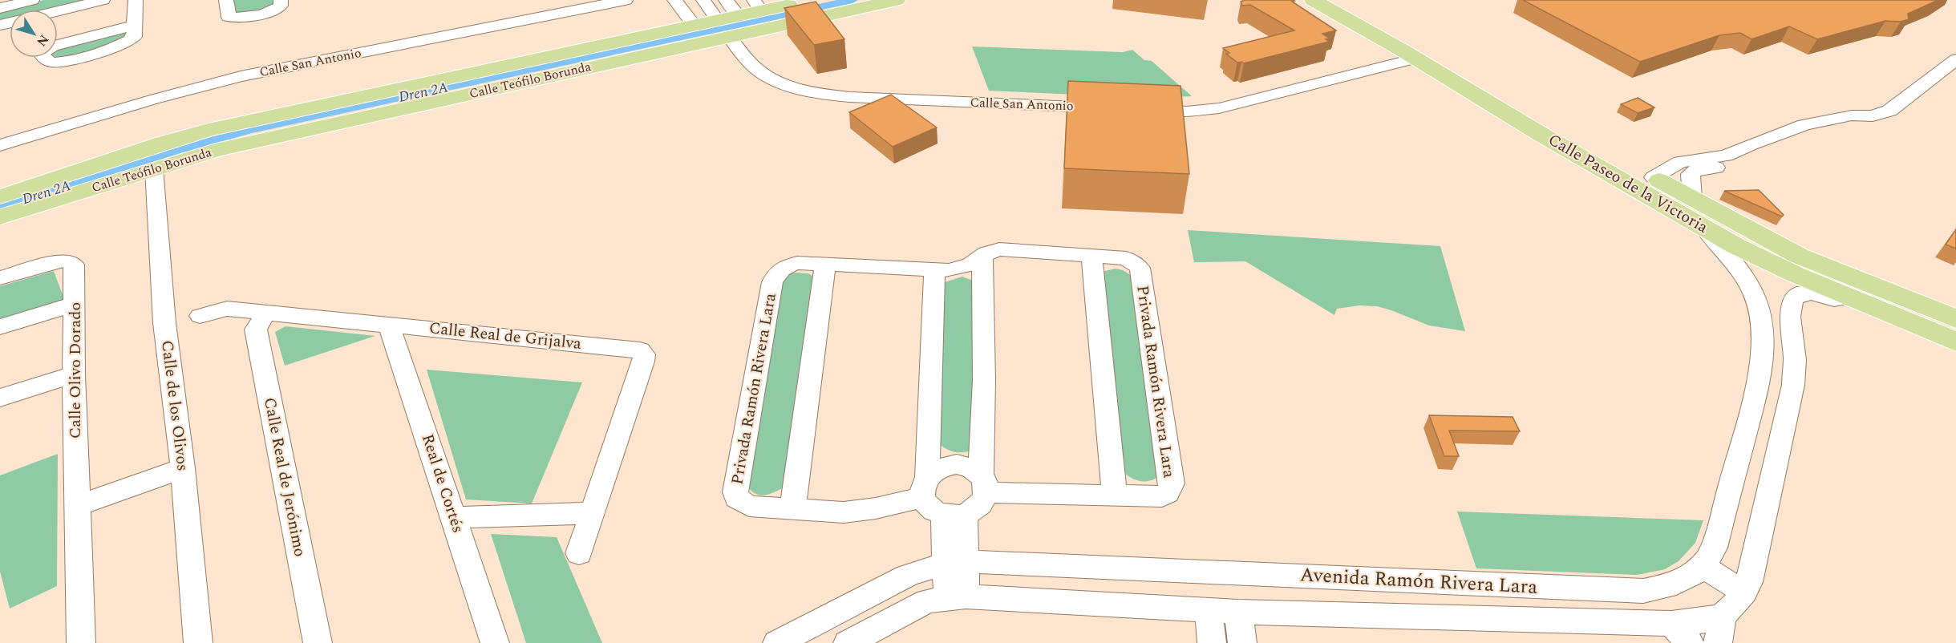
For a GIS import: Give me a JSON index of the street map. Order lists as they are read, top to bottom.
{
  "streets": {
    "main road": ["Calle Teófilo Borunda", "Calle Paseo de la Victoria"],
    "street": [
      "Calle San Antonio",
      "Calle Real de Grijalva",
      "Calle Olivo Dorado",
      "Privada Ramón Rivera Lara",
      "Calle de los Olivos",
      "Calle Real de Jerónimo",
      "Real de Cortés",
      "Avenida Ramón Rivera Lara"
    ]
  },
  "crossings": [
    ["Calle San Antonio", "Calle Teófilo Borunda"],
    ["Calle Teófilo Borunda", "Calle de los Olivos"],
    ["Calle Paseo de la Victoria", "Avenida Ramón Rivera Lara"],
    ["Calle Real de Grijalva", "Calle Real de Jerónimo"],
    ["Calle Real de Grijalva", "Real de Cortés"]
  ],
  "water": ["Dren 2A"],
  "north": "bottom right"
}
